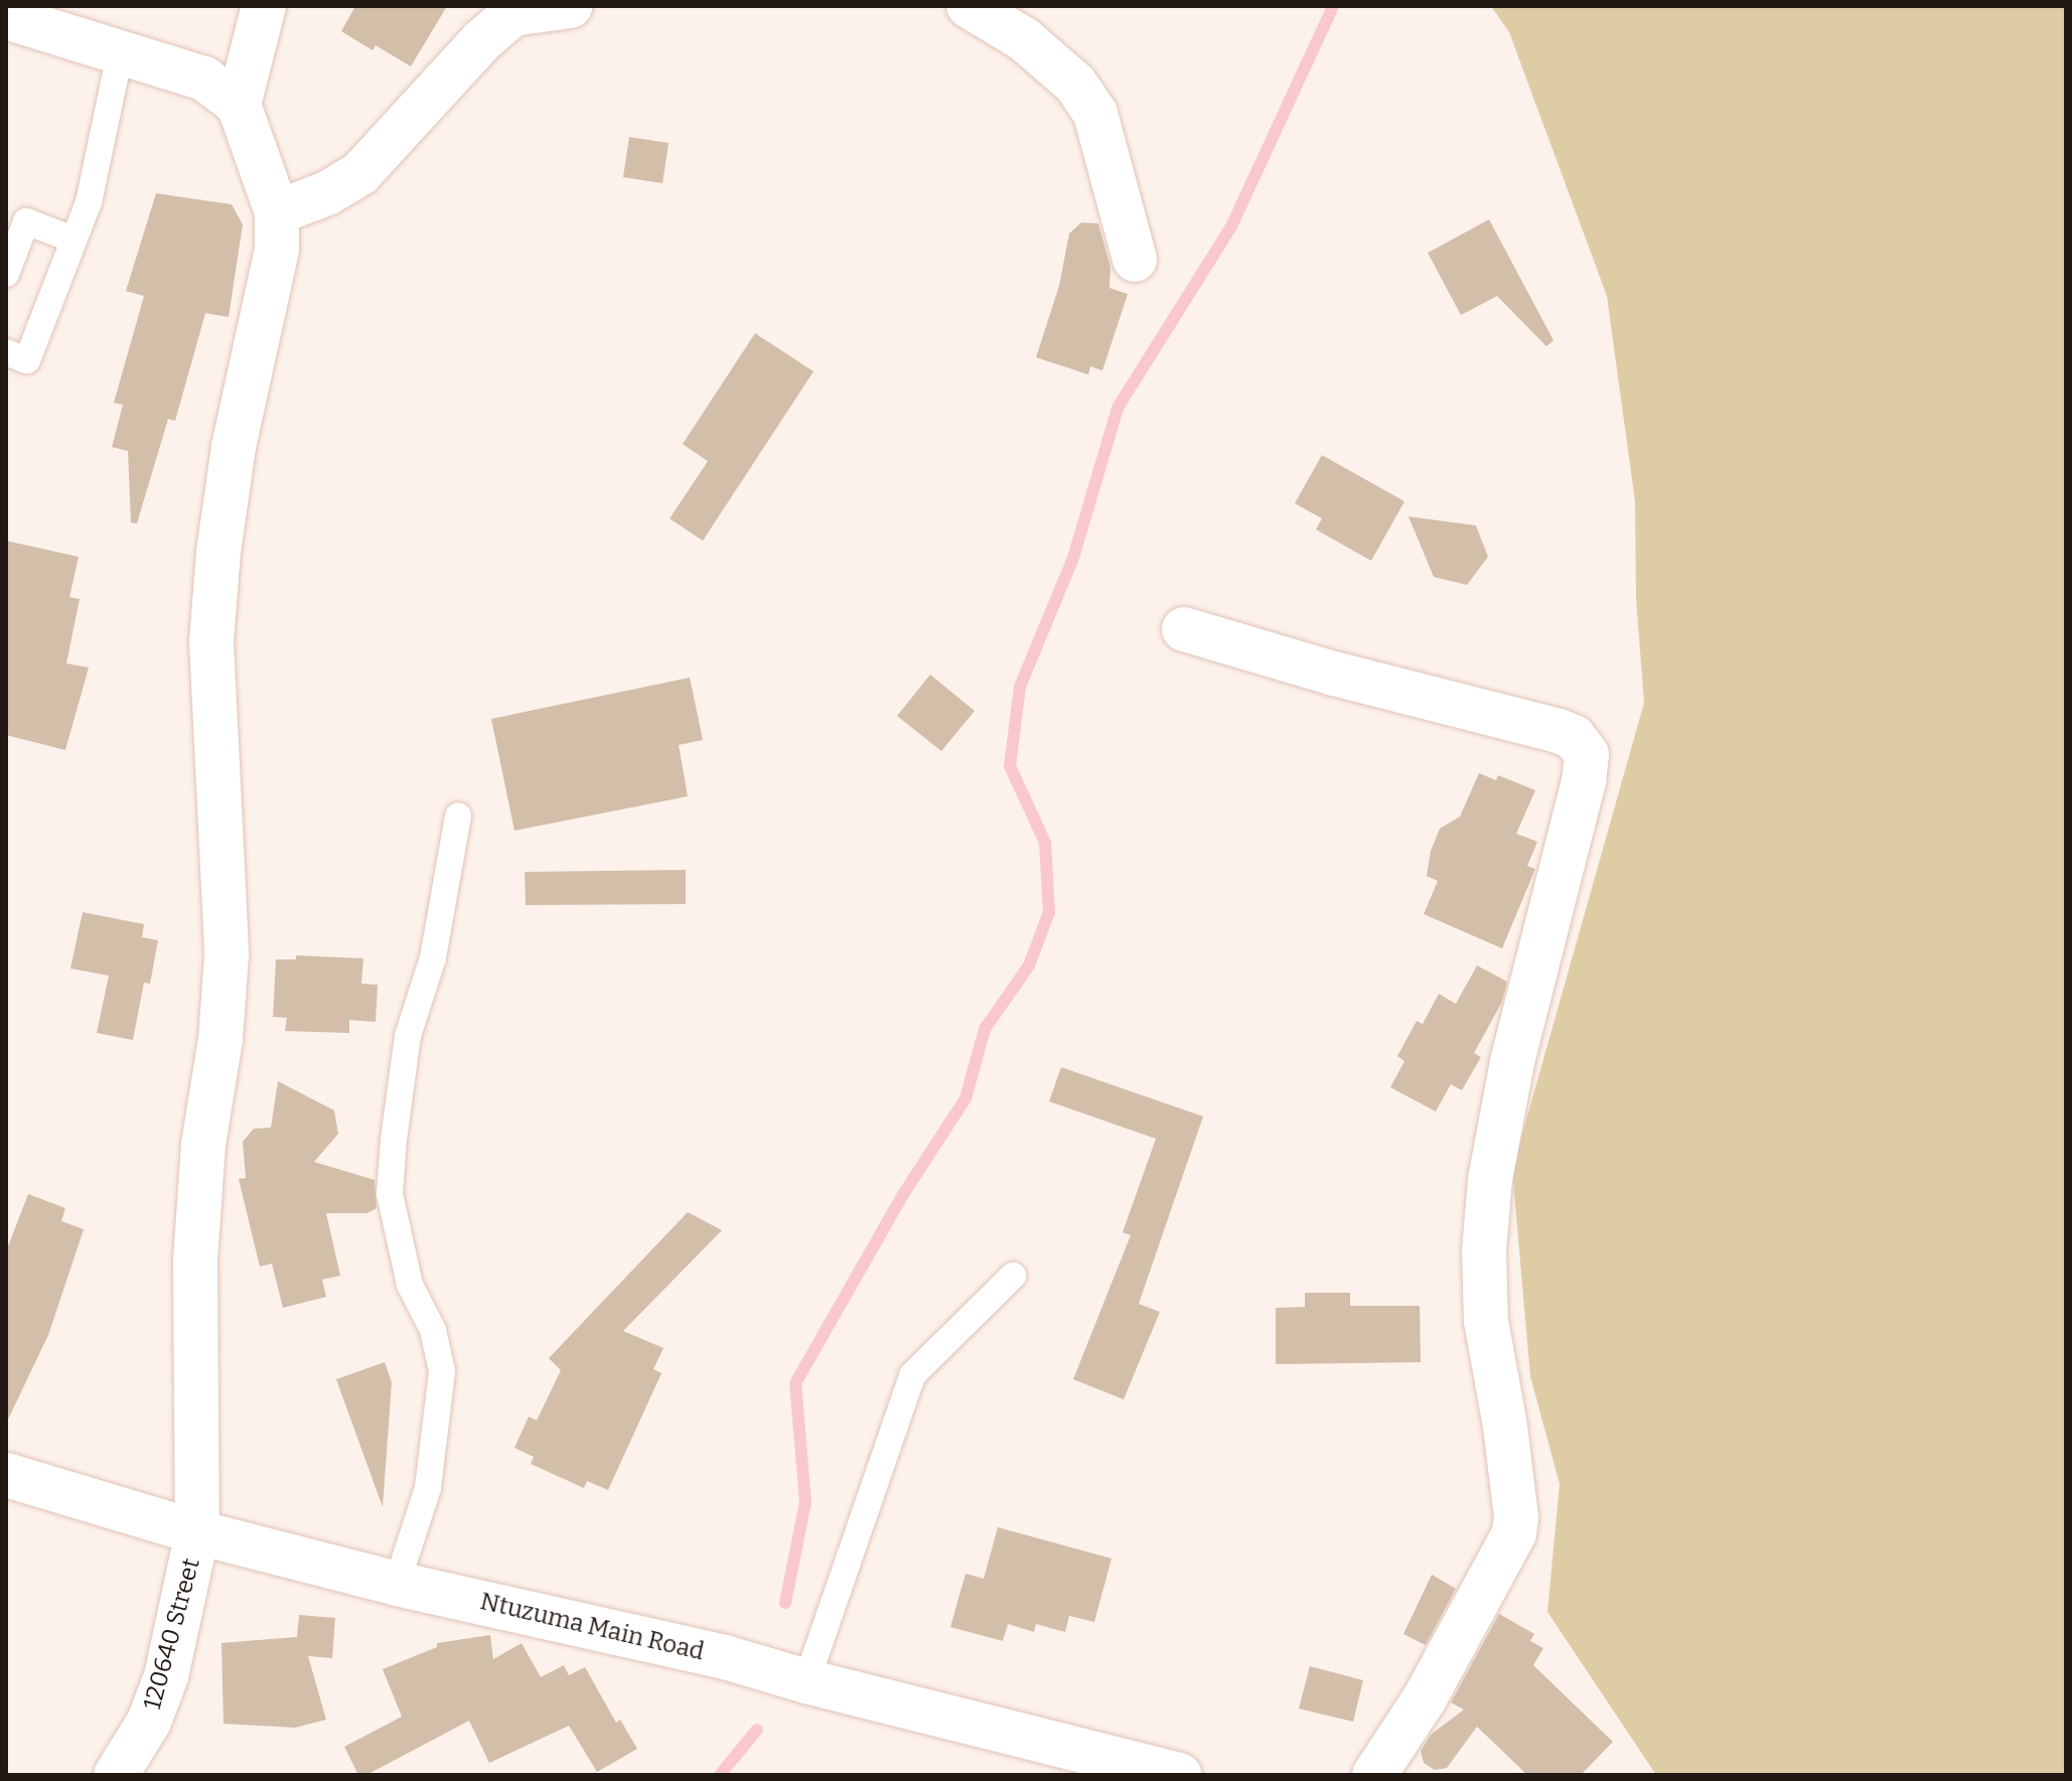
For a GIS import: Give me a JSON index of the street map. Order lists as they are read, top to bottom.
{
  "streets": {
    "street": ["Ntuzuma Main Road", "120640 Street"]
  },
  "crossings": [
    ["Ntuzuma Main Road", "120640 Street"]
  ]
}
